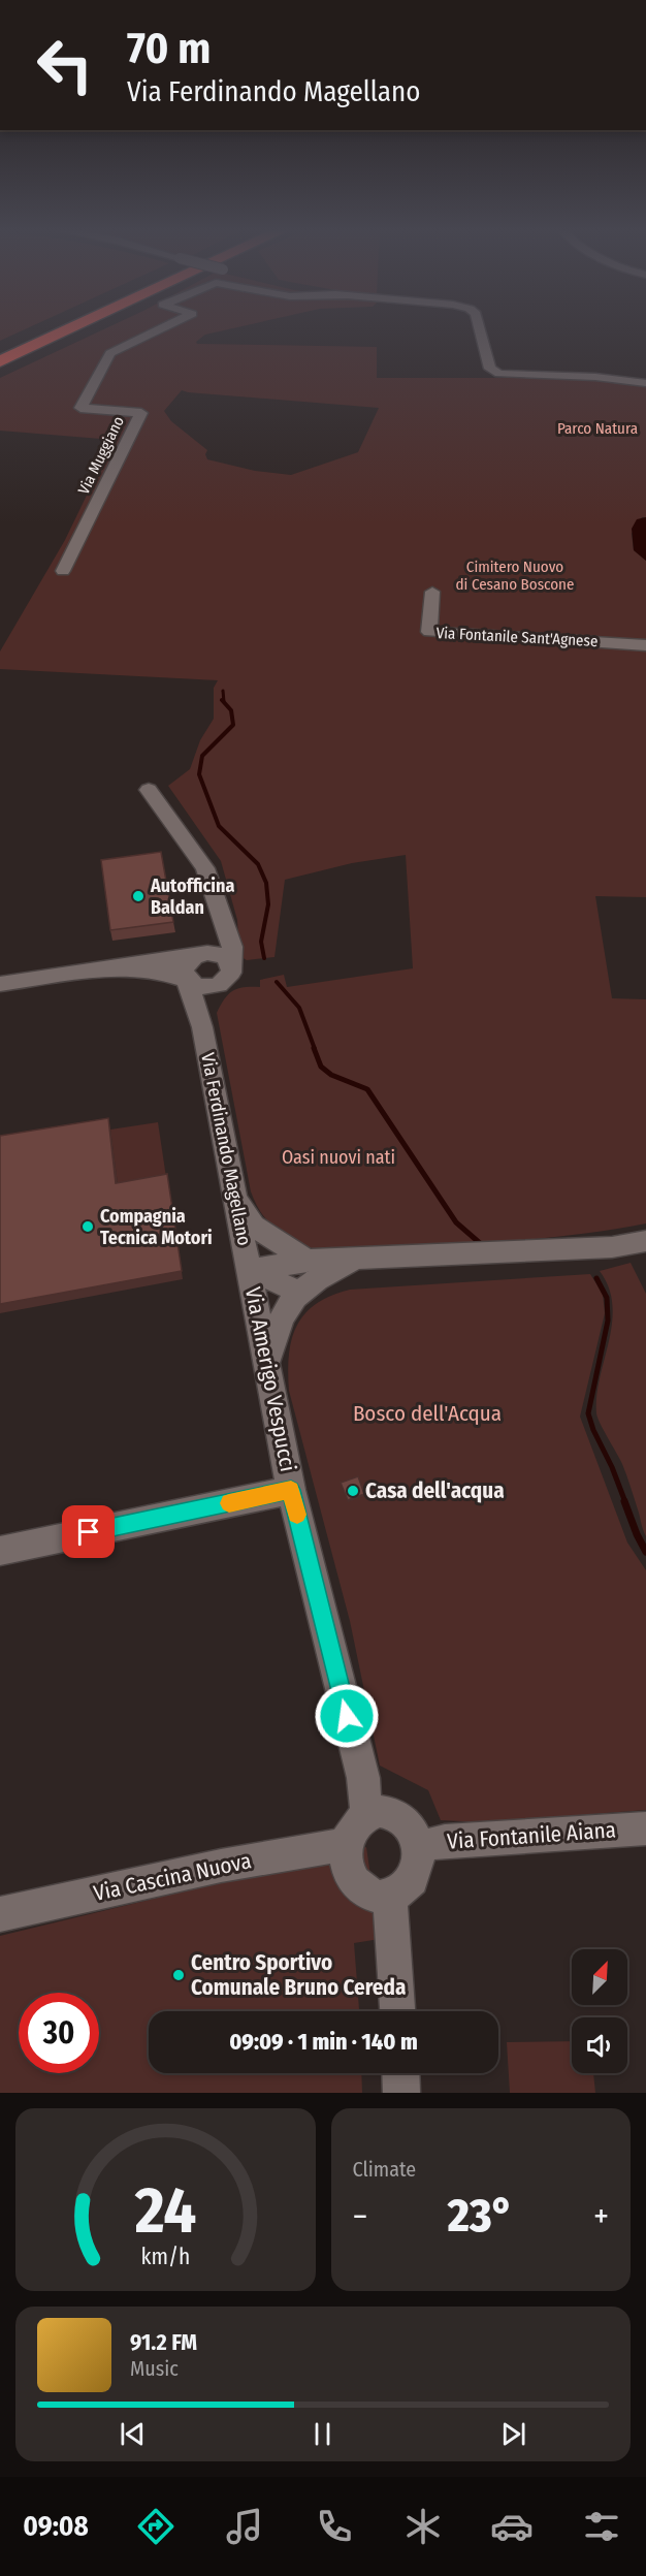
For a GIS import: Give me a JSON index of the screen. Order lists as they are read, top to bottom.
{
  "streets": {
    "street": [
      "Via Muggiano",
      "Via Fontanile Sant'Agnese",
      "Via Ferdinando Magellano",
      "Via Amerigo Vespucci",
      "Via Fontanile Aiana",
      "Via Cascina Nuova"
    ]
  },
  "crossings": [
    ["Via Ferdinando Magellano", "Via Amerigo Vespucci"],
    ["Via Amerigo Vespucci", "Via Fontanile Aiana"],
    ["Via Amerigo Vespucci", "Via Cascina Nuova"],
    ["Via Fontanile Aiana", "Via Cascina Nuova"]
  ],
  "parks": [
    "Parco Natura",
    "Cimitero Nuovo di Cesano Boscone",
    "Oasi nuovi nati",
    "Bosco dell'Acqua"
  ],
  "places": [
    "Autofficina Baldan",
    "Compagnia Tecnica Motori",
    "Casa dell'acqua",
    "Centro Sportivo Comunale Bruno Cereda"
  ],
  "north": "top right",
  "page": {
    "turn": ["70 m", "Via Ferdinando Magellano"],
    "limit": "30",
    "trip": "09:09 · 1 min · 140 m",
    "tile": "Climate",
    "heat": ["−", "23°", "+"],
    "song": ["91.2 FM", "Music"],
    "tabs": "09:08",
    "gauge": ["24", "km/h"]
  }
}
